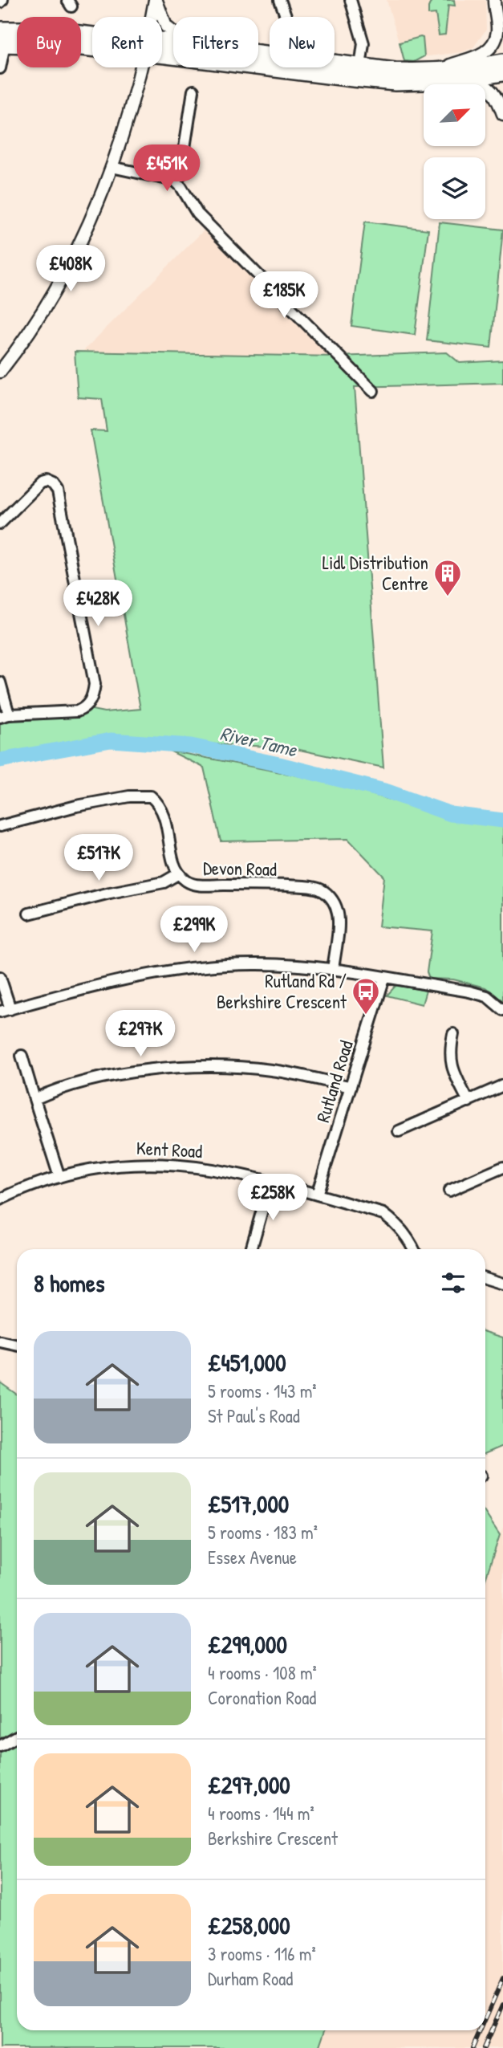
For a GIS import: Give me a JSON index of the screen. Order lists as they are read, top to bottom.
{
  "streets": {
    "street": ["Devon Road", "Rutland Road", "Kent Road"]
  },
  "crossings": [
    ["Rutland Road", "Kent Road"]
  ],
  "water": ["River Tame"],
  "places": {
    "building": ["Lidl Distribution Centre"],
    "bus stop": ["Rutland Rd / Berkshire Crescent"]
  },
  "north": "top right",
  "page": {
    "chip": [
      "Buy",
      "Rent",
      "Filters",
      "New"
    ],
    "price": [
      "£451K",
      "£408K",
      "£185K",
      "£428K",
      "£517K",
      "£299K",
      "£297K",
      "£258K"
    ],
    "heading": "8 homes",
    "list": [
      {
        "name": "£451,000",
        "note": "5 rooms · 143 m² · St Paul's Road"
      },
      {
        "name": "£517,000",
        "note": "5 rooms · 183 m² · Essex Avenue"
      },
      {
        "name": "£299,000",
        "note": "4 rooms · 108 m² · Coronation Road"
      },
      {
        "name": "£297,000",
        "note": "4 rooms · 144 m² · Berkshire Crescent"
      },
      {
        "name": "£258,000",
        "note": "3 rooms · 116 m² · Durham Road"
      }
    ]
  }
}
